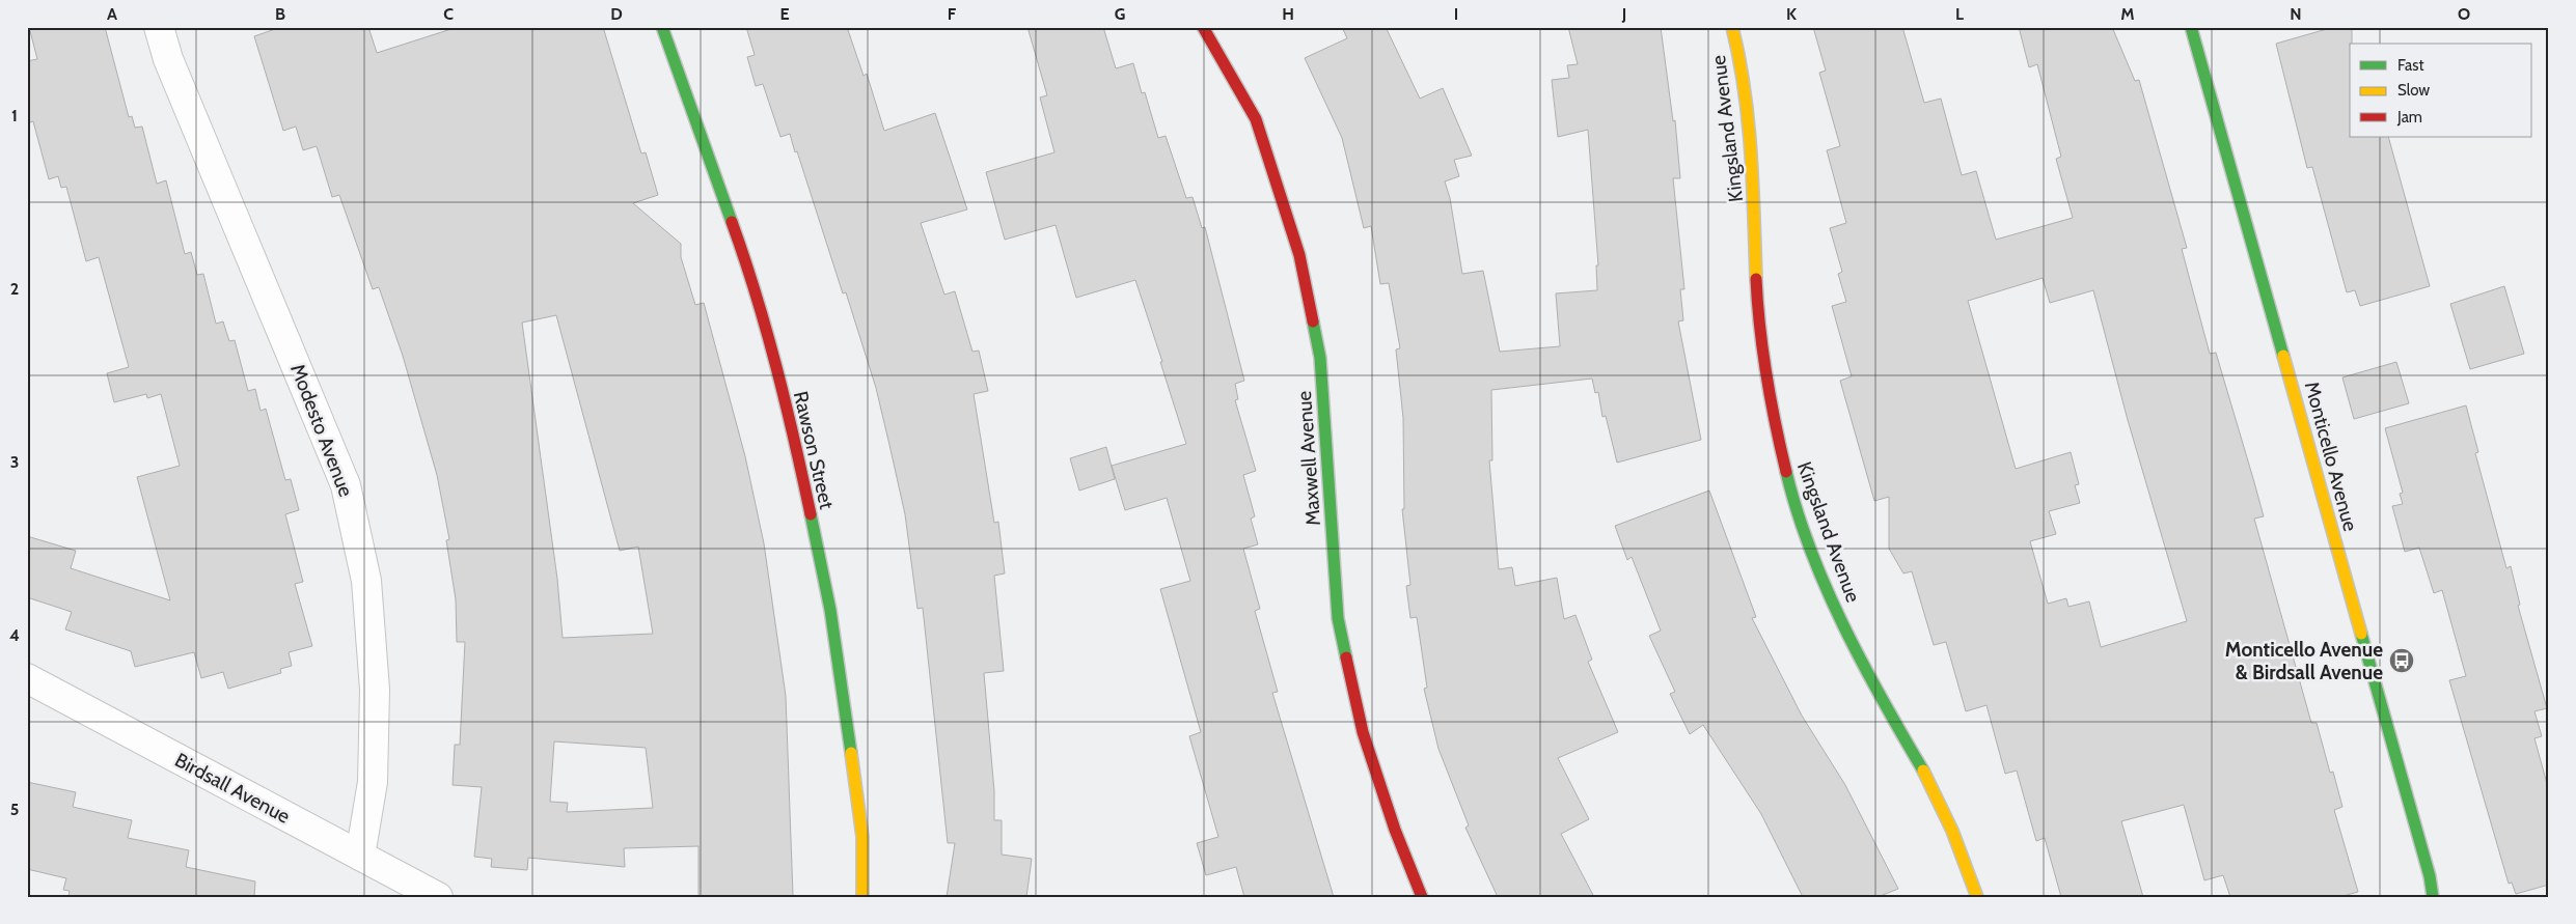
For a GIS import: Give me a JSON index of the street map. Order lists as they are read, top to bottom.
{
  "streets": {
    "street": [
      "Kingsland Avenue",
      "Modesto Avenue",
      "Rawson Street",
      "Monticello Avenue",
      "Maxwell Avenue",
      "Birdsall Avenue"
    ]
  },
  "crossings": [
    ["Modesto Avenue", "Birdsall Avenue"]
  ],
  "places": {
    "bus stop": ["Monticello Avenue & Birdsall Avenue"]
  },
  "legend": ["Fast", "Slow", "Jam"],
  "grid": {
    "columns": [
      "A",
      "B",
      "C",
      "D",
      "E",
      "F",
      "G",
      "H",
      "I",
      "J",
      "K",
      "L",
      "M",
      "N",
      "O"
    ],
    "rows": [
      "1",
      "2",
      "3",
      "4",
      "5"
    ]
  }
}
